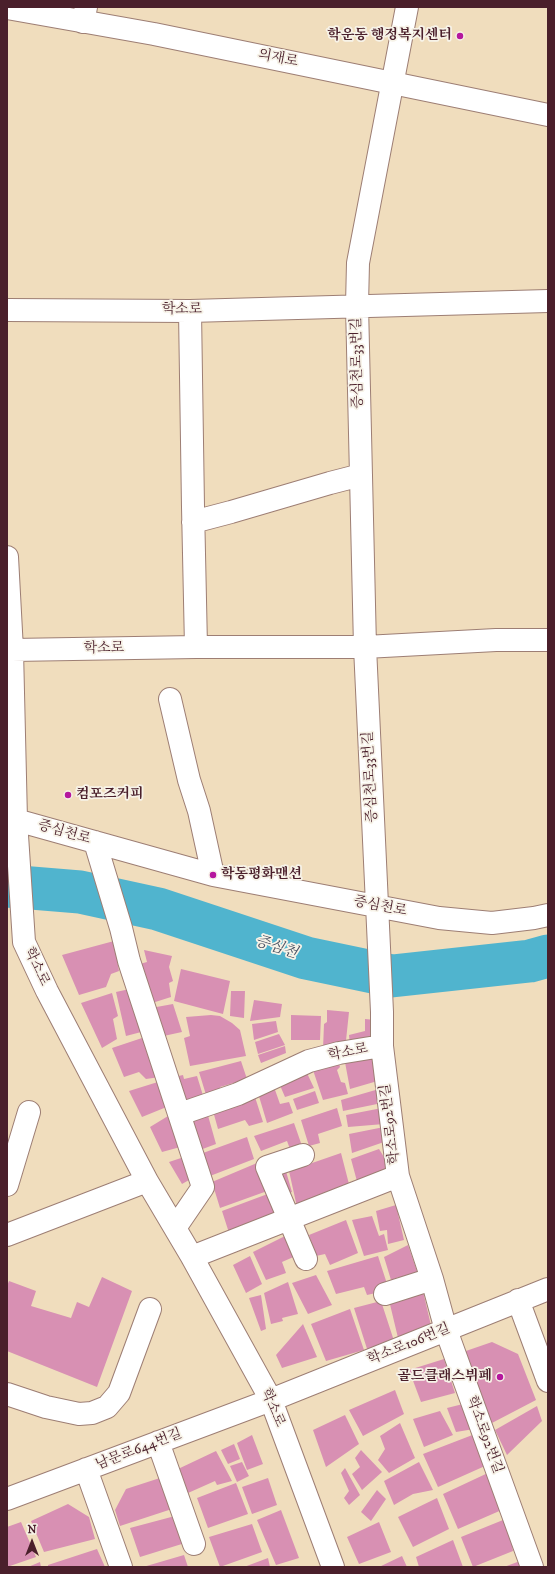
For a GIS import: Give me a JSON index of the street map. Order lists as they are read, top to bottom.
{
  "streets": {
    "street": [
      "의재로",
      "학소로",
      "증심천로33번길",
      "증심천로",
      "학소로92번길",
      "학소로106번길",
      "남문로644번길"
    ]
  },
  "crossings": [
    ["의재로", "증심천로33번길"],
    ["학소로", "증심천로33번길"],
    ["학소로", "증심천로"],
    ["학소로", "학소로92번길"],
    ["학소로", "학소로106번길"],
    ["학소로", "남문로644번길"],
    ["증심천로33번길", "증심천로"],
    ["증심천로33번길", "학소로92번길"],
    ["학소로92번길", "학소로106번길"],
    ["학소로106번길", "남문로644번길"]
  ],
  "water": ["증심천"],
  "places": [
    "학운동 행정복지센터",
    "컴포즈커피",
    "학동평화맨션",
    "골드클래스뷔페"
  ],
  "north": "top"
}
